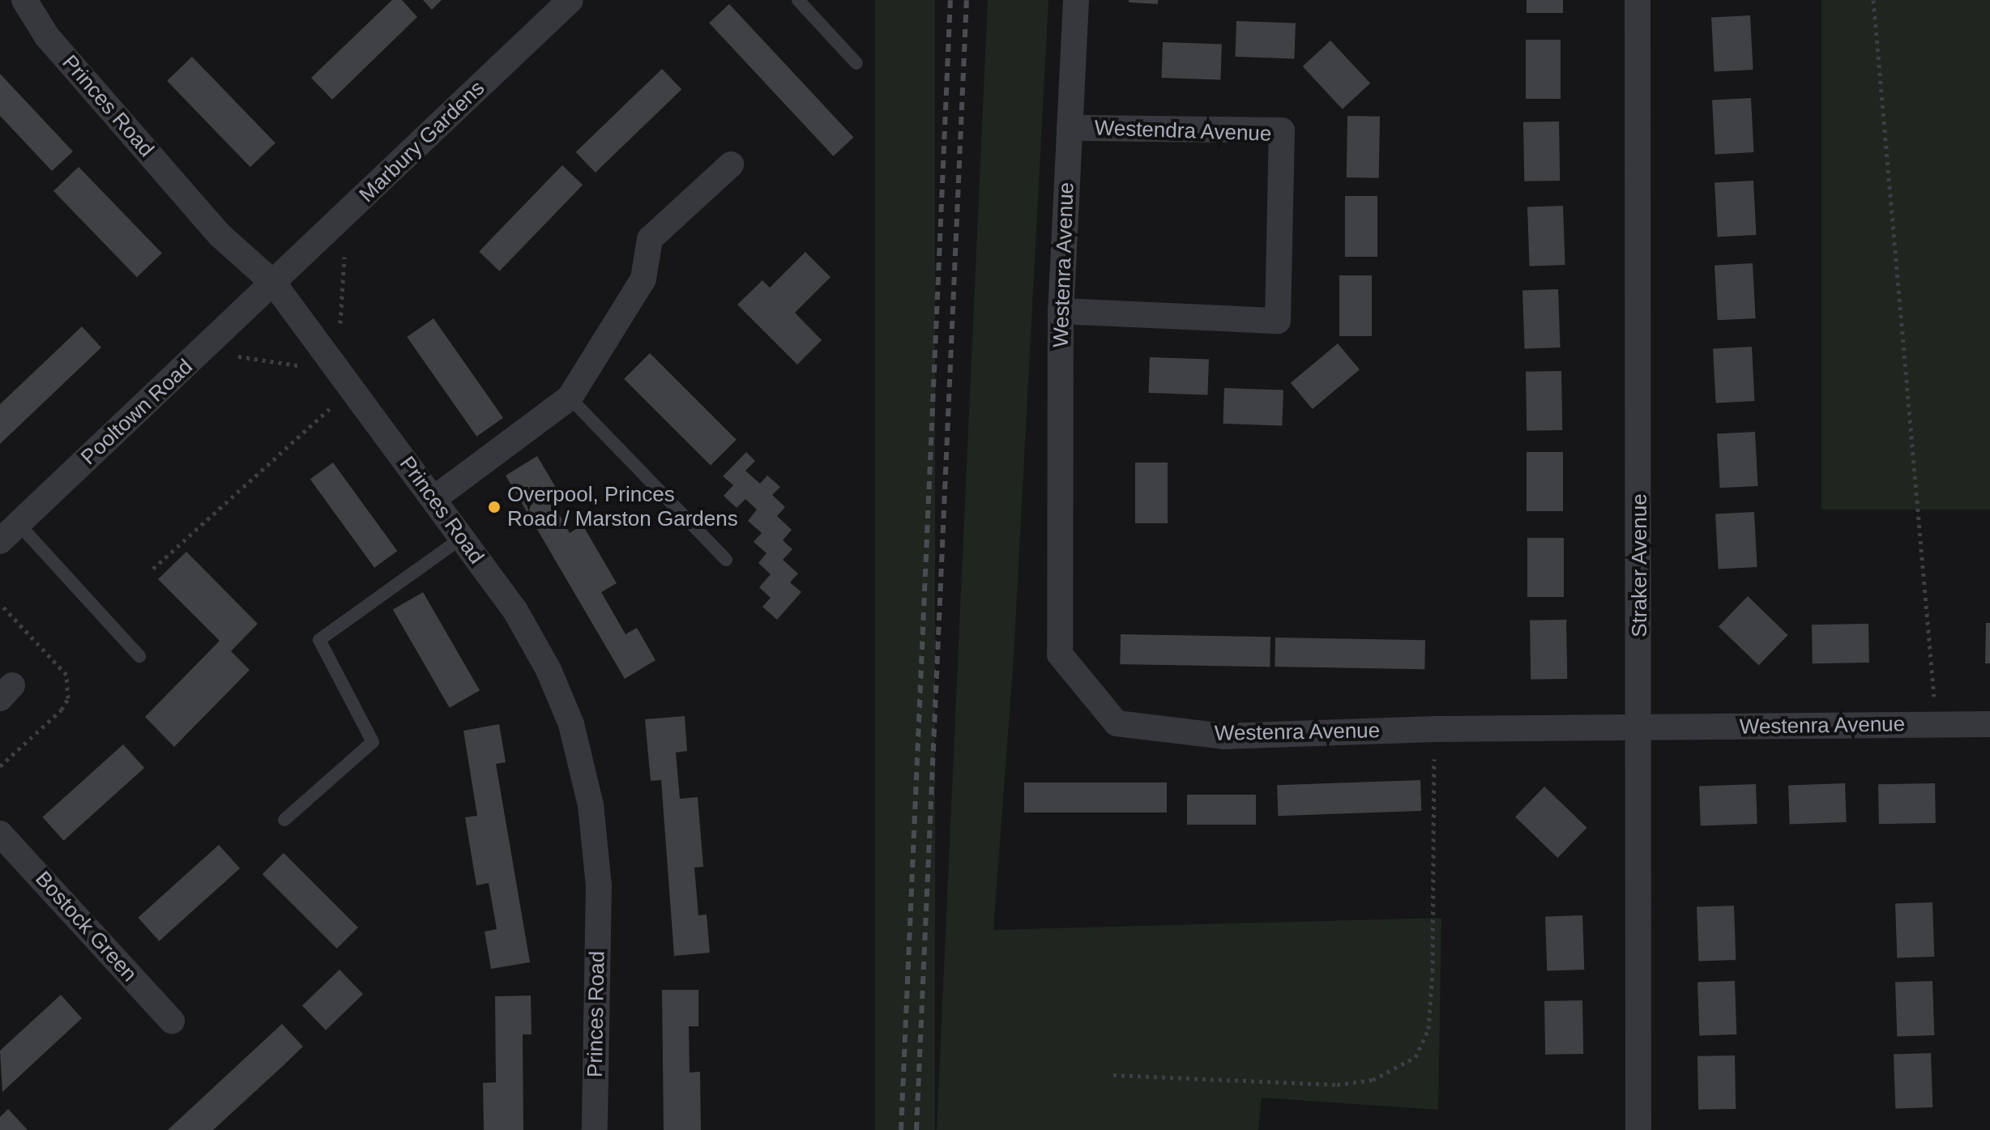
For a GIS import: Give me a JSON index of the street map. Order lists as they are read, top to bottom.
{
  "streets": {
    "street": [
      "Princes Road",
      "Westendra Avenue",
      "Marbury Gardens",
      "Westenra Avenue",
      "Pooltown Road",
      "Straker Avenue",
      "Bostock Green"
    ]
  },
  "crossings": [
    ["Princes Road", "Marbury Gardens"],
    ["Princes Road", "Pooltown Road"],
    ["Westendra Avenue", "Westenra Avenue"],
    ["Marbury Gardens", "Pooltown Road"],
    ["Westenra Avenue", "Straker Avenue"]
  ],
  "places": ["Overpool, Princes Road / Marston Gardens"]
}
